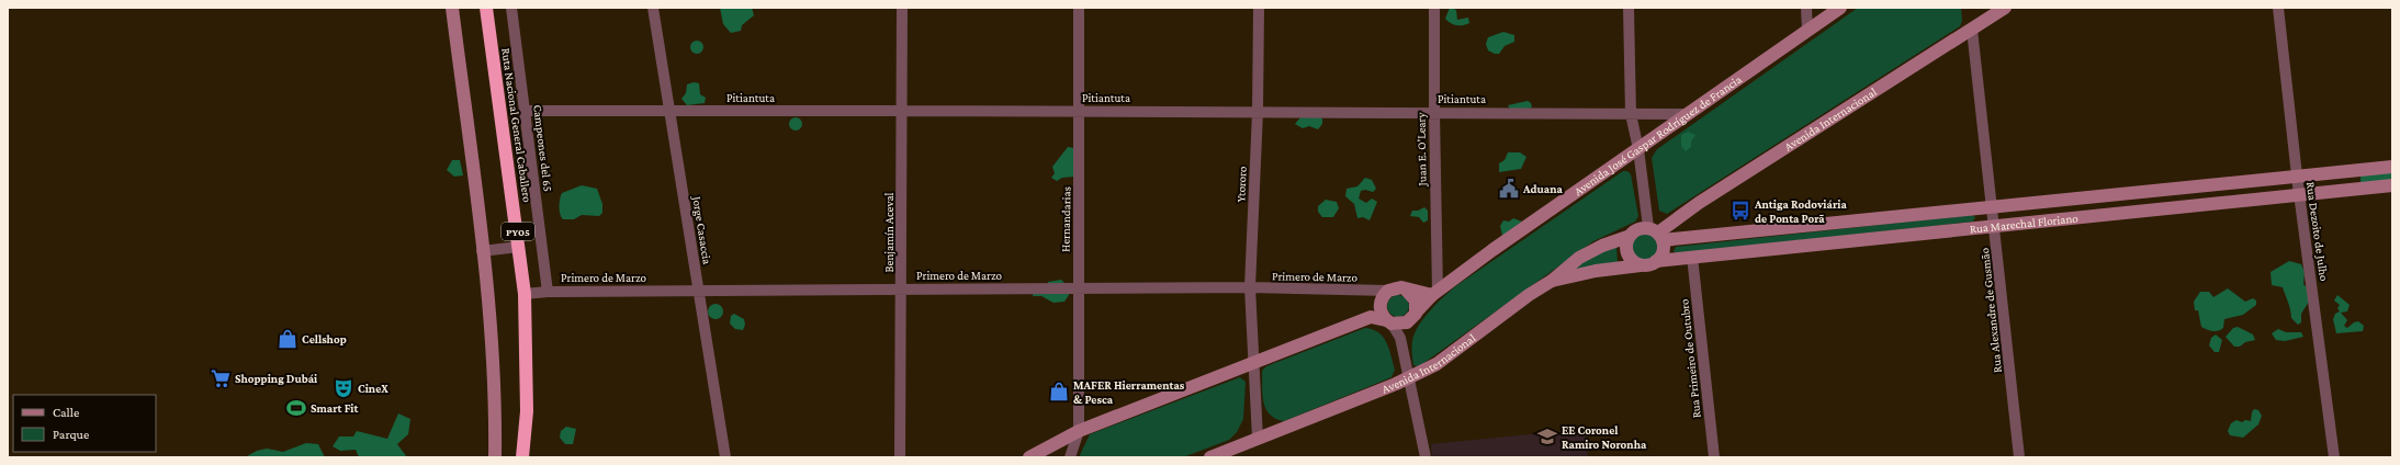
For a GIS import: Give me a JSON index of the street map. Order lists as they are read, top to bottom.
{
  "streets": {
    "highway": ["Ruta Nacional General Caballero", "PY05"],
    "main road": ["Avenida Internacional", "Avenida José Gaspar Rodríguez de Francia", "Rua Marechal Floriano"],
    "street": [
      "Pitiantuta",
      "Campeones del 65",
      "Juan E. O'Leary",
      "Ytororo",
      "Hernandarias",
      "Jorge Casaccia",
      "Rua Dezoito de Julho",
      "Benjamín Aceval",
      "Primero de Marzo",
      "Rua Alexandre de Gusmão",
      "Rua Primeiro de Outubro"
    ]
  },
  "crossings": [
    ["Pitiantuta", "Avenida José Gaspar Rodríguez de Francia"],
    ["Pitiantuta", "Campeones del 65"],
    ["Pitiantuta", "Juan E. O'Leary"],
    ["Pitiantuta", "Ytororo"],
    ["Pitiantuta", "Hernandarias"],
    ["Pitiantuta", "Jorge Casaccia"],
    ["Pitiantuta", "Benjamín Aceval"],
    ["Avenida Internacional", "Ytororo"],
    ["Avenida Internacional", "Rua Marechal Floriano"],
    ["Avenida Internacional", "Rua Alexandre de Gusmão"],
    ["Ruta Nacional General Caballero", "Primero de Marzo"],
    ["Avenida José Gaspar Rodríguez de Francia", "Juan E. O'Leary"],
    ["Avenida José Gaspar Rodríguez de Francia", "Primero de Marzo"],
    ["Campeones del 65", "Primero de Marzo"],
    ["Ytororo", "Primero de Marzo"],
    ["Hernandarias", "Primero de Marzo"],
    ["Rua Marechal Floriano", "Rua Dezoito de Julho"],
    ["Rua Marechal Floriano", "Rua Alexandre de Gusmão"],
    ["Rua Marechal Floriano", "Rua Primeiro de Outubro"],
    ["Jorge Casaccia", "Primero de Marzo"],
    ["Benjamín Aceval", "Primero de Marzo"]
  ],
  "places": {
    "public building": ["Aduana"],
    "bus stop": ["Antiga Rodoviária de Ponta Porã"],
    "shop": ["Cellshop", "MAFER Hierramentas & Pesca"],
    "supermarket": ["Shopping Dubái"],
    "theatre": ["CineX"],
    "sports": ["Smart Fit"],
    "school or university": ["EE Coronel Ramiro Noronha"]
  },
  "legend": ["Calle", "Parque"]
}
